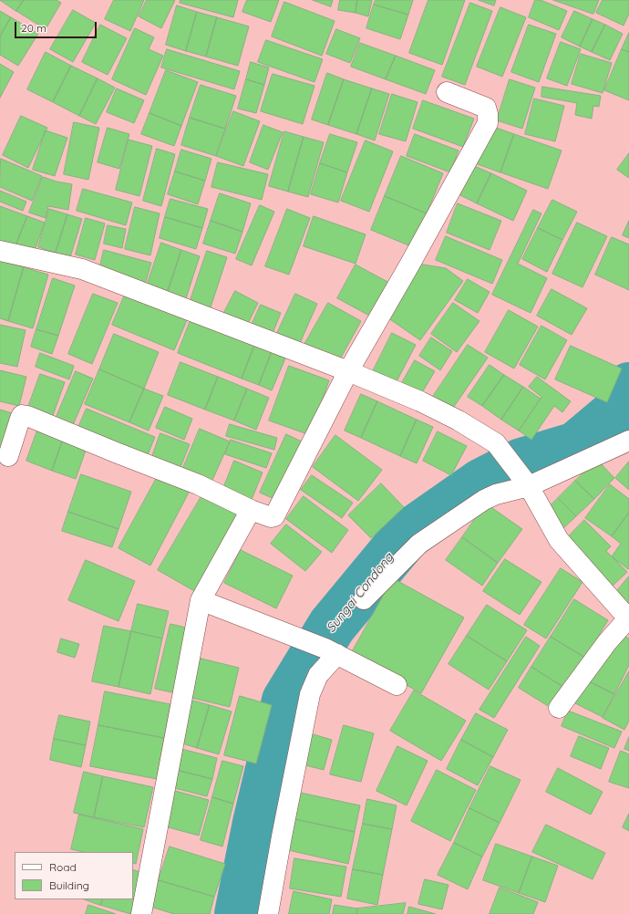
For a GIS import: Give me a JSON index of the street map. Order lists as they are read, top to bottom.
{
  "water": ["Sungai Condong"],
  "legend": ["Road", "Building"],
  "scale_bar": "20 m"
}
